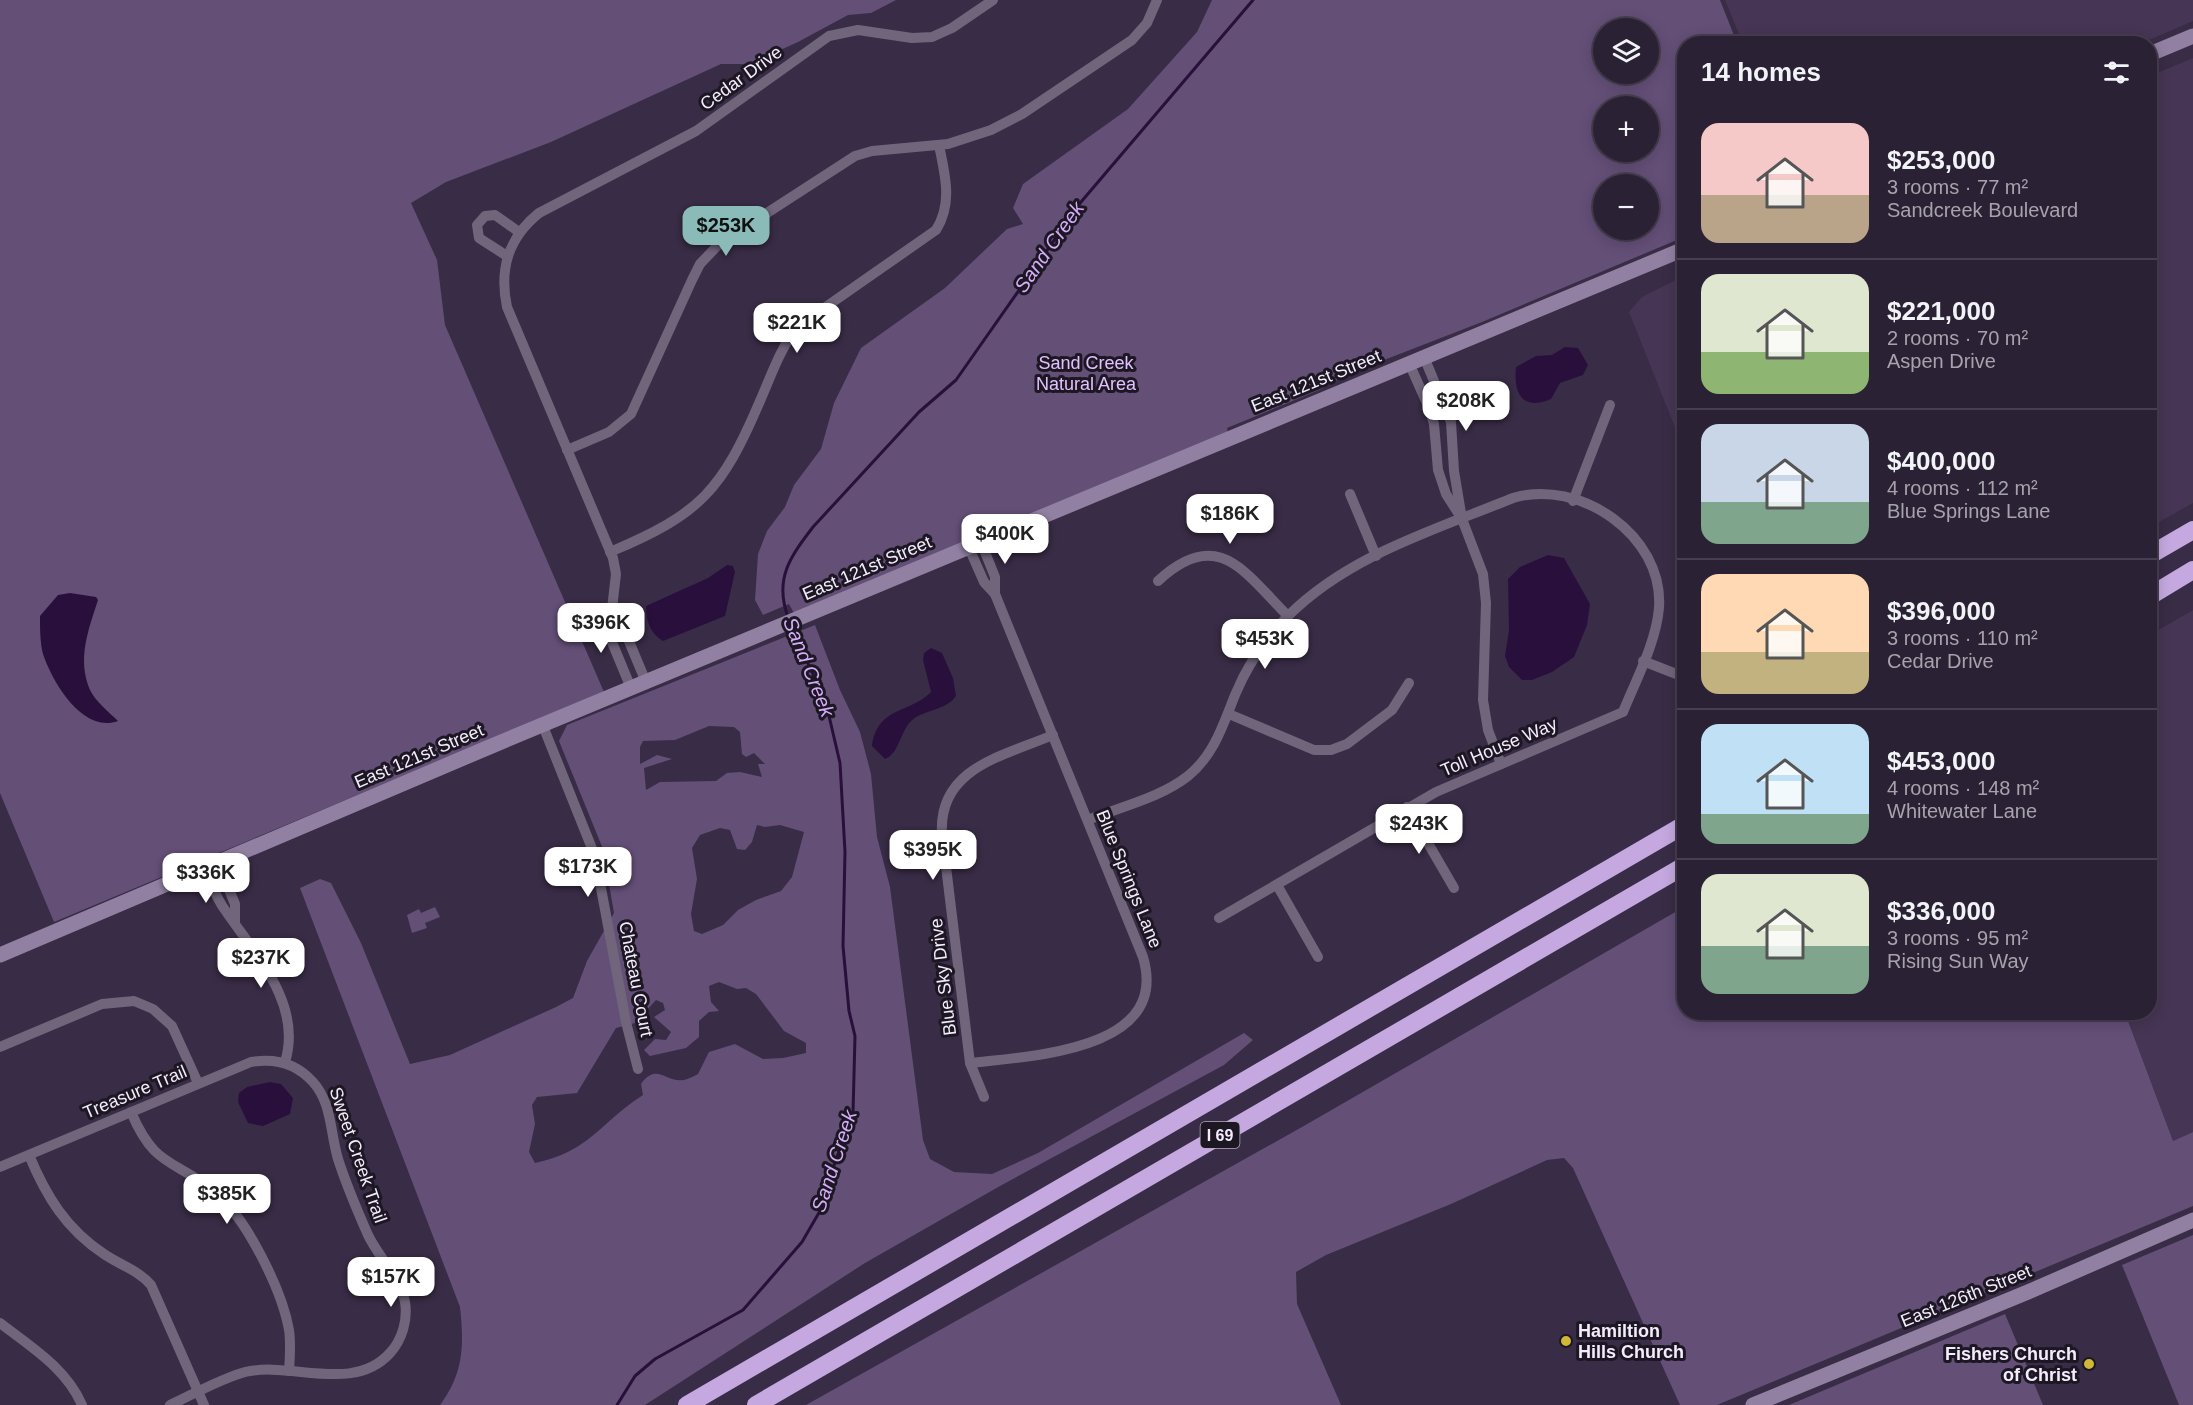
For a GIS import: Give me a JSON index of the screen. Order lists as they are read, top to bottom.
{
  "streets": {
    "highway": ["I 69"],
    "street": [
      "Cedar Drive",
      "East 121st Street",
      "Toll House Way",
      "Blue Springs Lane",
      "Blue Sky Drive",
      "Chateau Court",
      "Treasure Trail",
      "Sweet Creek Trail",
      "East 126th Street"
    ]
  },
  "crossings": [
    ["Cedar Drive", "East 121st Street"],
    ["East 121st Street", "Blue Springs Lane"],
    ["East 121st Street", "Chateau Court"],
    ["Toll House Way", "Blue Springs Lane"],
    ["Blue Springs Lane", "Blue Sky Drive"],
    ["Treasure Trail", "Sweet Creek Trail"]
  ],
  "water": ["Sand Creek"],
  "parks": ["Sand Creek Natural Area"],
  "places": ["Hamiltion Hills Church", "Fishers Church of Christ"],
  "page": {
    "map_buttons": ["+", "−"],
    "heading": "14 homes",
    "list": [
      {
        "name": "$253,000",
        "note": "3 rooms · 77 m² · Sandcreek Boulevard"
      },
      {
        "name": "$221,000",
        "note": "2 rooms · 70 m² · Aspen Drive"
      },
      {
        "name": "$400,000",
        "note": "4 rooms · 112 m² · Blue Springs Lane"
      },
      {
        "name": "$396,000",
        "note": "3 rooms · 110 m² · Cedar Drive"
      },
      {
        "name": "$453,000",
        "note": "4 rooms · 148 m² · Whitewater Lane"
      },
      {
        "name": "$336,000",
        "note": "3 rooms · 95 m² · Rising Sun Way"
      }
    ],
    "price": [
      "$253K",
      "$221K",
      "$208K",
      "$186K",
      "$400K",
      "$396K",
      "$453K",
      "$243K",
      "$395K",
      "$173K",
      "$336K",
      "$237K",
      "$385K",
      "$157K"
    ]
  }
}
